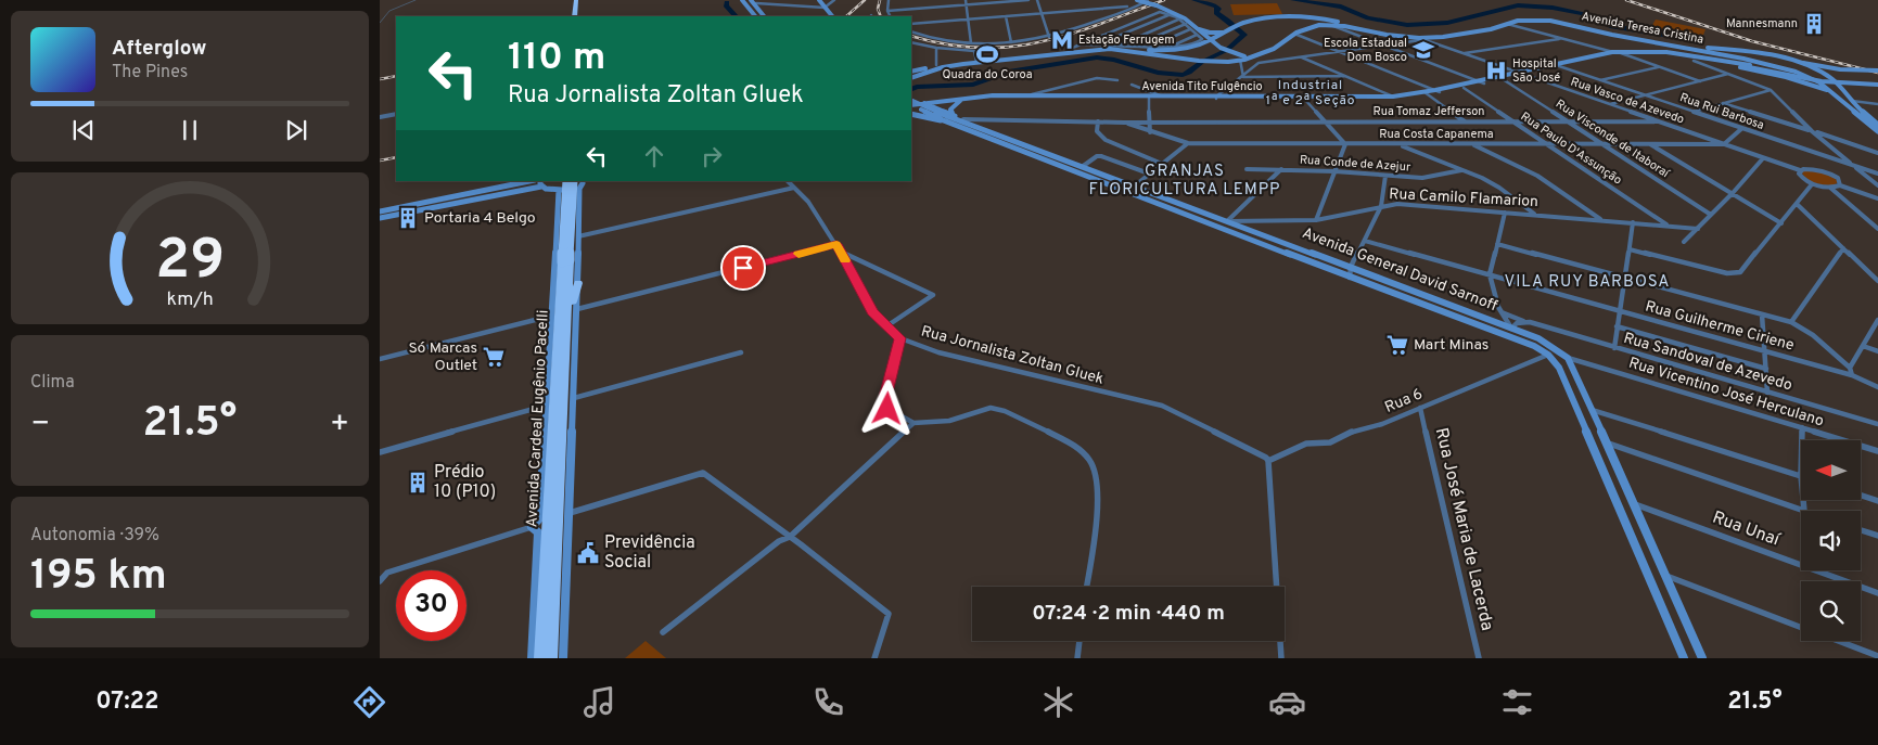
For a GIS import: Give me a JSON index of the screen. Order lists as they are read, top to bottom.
{
  "streets": {
    "highway": ["Avenida Cardeal Eugênio Pacelli"],
    "main road": ["Avenida Teresa Cristina", "Avenida Tito Fulgêncio", "Avenida General David Sarnoff"],
    "street": [
      "Rua Vasco de Azevedo",
      "Rua Tomaz Jefferson",
      "Rua Rui Barbosa",
      "Rua Costa Capanema",
      "Rua Visconde de Itaboraí",
      "Rua Paulo D'Assunção",
      "Rua Conde de Azejur",
      "Rua Camilo Flamarion",
      "Rua Guilherme Ciriene",
      "Rua Jornalista Zoltan Gluek",
      "Rua Sandoval de Azevedo",
      "Rua Vicentino José Herculano",
      "Rua 6",
      "Rua José Maria de Lacerda",
      "Rua Unaí"
    ]
  },
  "crossings": [
    ["Avenida Teresa Cristina", "Avenida Tito Fulgêncio"],
    ["Avenida Teresa Cristina", "Rua Vasco de Azevedo"],
    ["Avenida Tito Fulgêncio", "Rua Vasco de Azevedo"],
    ["Avenida Tito Fulgêncio", "Rua Rui Barbosa"],
    ["Avenida Tito Fulgêncio", "Rua Visconde de Itaboraí"],
    ["Avenida Tito Fulgêncio", "Rua Paulo D'Assunção"],
    ["Rua Vasco de Azevedo", "Rua Tomaz Jefferson"],
    ["Rua Vasco de Azevedo", "Rua Costa Capanema"],
    ["Rua Tomaz Jefferson", "Rua Costa Capanema"],
    ["Rua Tomaz Jefferson", "Rua Visconde de Itaboraí"],
    ["Rua Tomaz Jefferson", "Rua Paulo D'Assunção"],
    ["Rua Tomaz Jefferson", "Avenida General David Sarnoff"],
    ["Rua Costa Capanema", "Rua Visconde de Itaboraí"],
    ["Rua Costa Capanema", "Rua Paulo D'Assunção"],
    ["Rua Paulo D'Assunção", "Rua Camilo Flamarion"],
    ["Rua Camilo Flamarion", "Avenida General David Sarnoff"],
    ["Avenida General David Sarnoff", "Rua Vicentino José Herculano"],
    ["Avenida General David Sarnoff", "Rua 6"],
    ["Avenida General David Sarnoff", "Rua Unaí"],
    ["Rua Jornalista Zoltan Gluek", "Rua 6"],
    ["Rua 6", "Rua José Maria de Lacerda"]
  ],
  "districts": ["Industrial 1ª e 2ª Seção", "GRANJAS FLORICULTURA LEMPP", "VILA RUY BARBOSA"],
  "places": {
    "building": ["Mannesmann", "Portaria 4 Belgo", "Prédio 10 (P10)"],
    "metro station": ["Estação Ferrugem"],
    "school or university": ["Escola Estadual Dom Bosco"],
    "sports": ["Quadra do Coroa"],
    "hospital": ["Hospital São José"],
    "supermarket": ["Mart Minas", "Só Marcas Outlet"],
    "public building": ["Previdência Social"]
  },
  "north": "left",
  "page": {
    "turn": ["110 m", "Rua Jornalista Zoltan Gluek"],
    "song": ["Afterglow", "The Pines"],
    "tile": [
      "Clima",
      ["Autonomia · 39%", "195 km"]
    ],
    "heat": ["−", "21.5°", "+"],
    "limit": "30",
    "trip": "07:24 · 2 min · 440 m",
    "tabs": ["07:22", "21.5°"],
    "gauge": ["29", "km/h"]
  }
}
